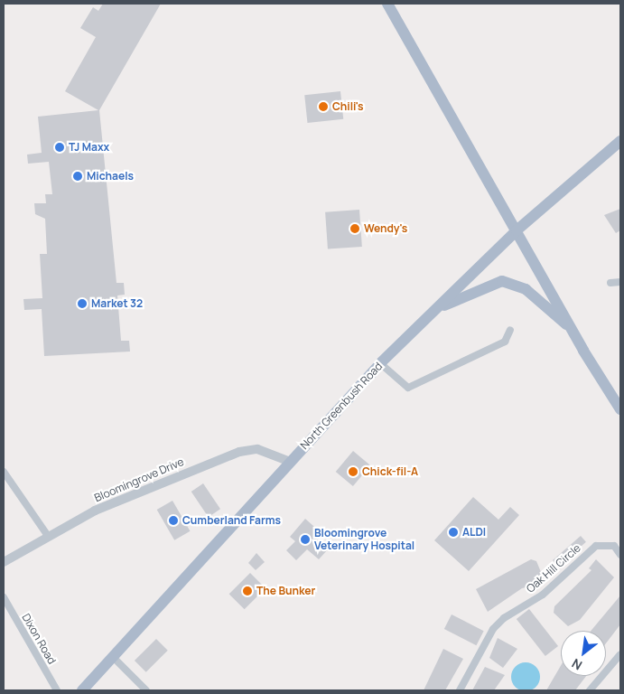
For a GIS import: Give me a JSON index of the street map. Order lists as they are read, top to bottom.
{
  "streets": {
    "main road": ["North Greenbush Road"],
    "street": ["Bloomingrove Drive", "Oak Hill Circle", "Dixon Road"]
  },
  "crossings": [
    ["North Greenbush Road", "Bloomingrove Drive"]
  ],
  "places": [
    "Chili's",
    "TJ Maxx",
    "Michaels",
    "Wendy's",
    "Market 32",
    "Chick-fil-A",
    "Cumberland Farms",
    "ALDI",
    "Bloomingrove Veterinary Hospital",
    "The Bunker"
  ],
  "north": "bottom left"
}
